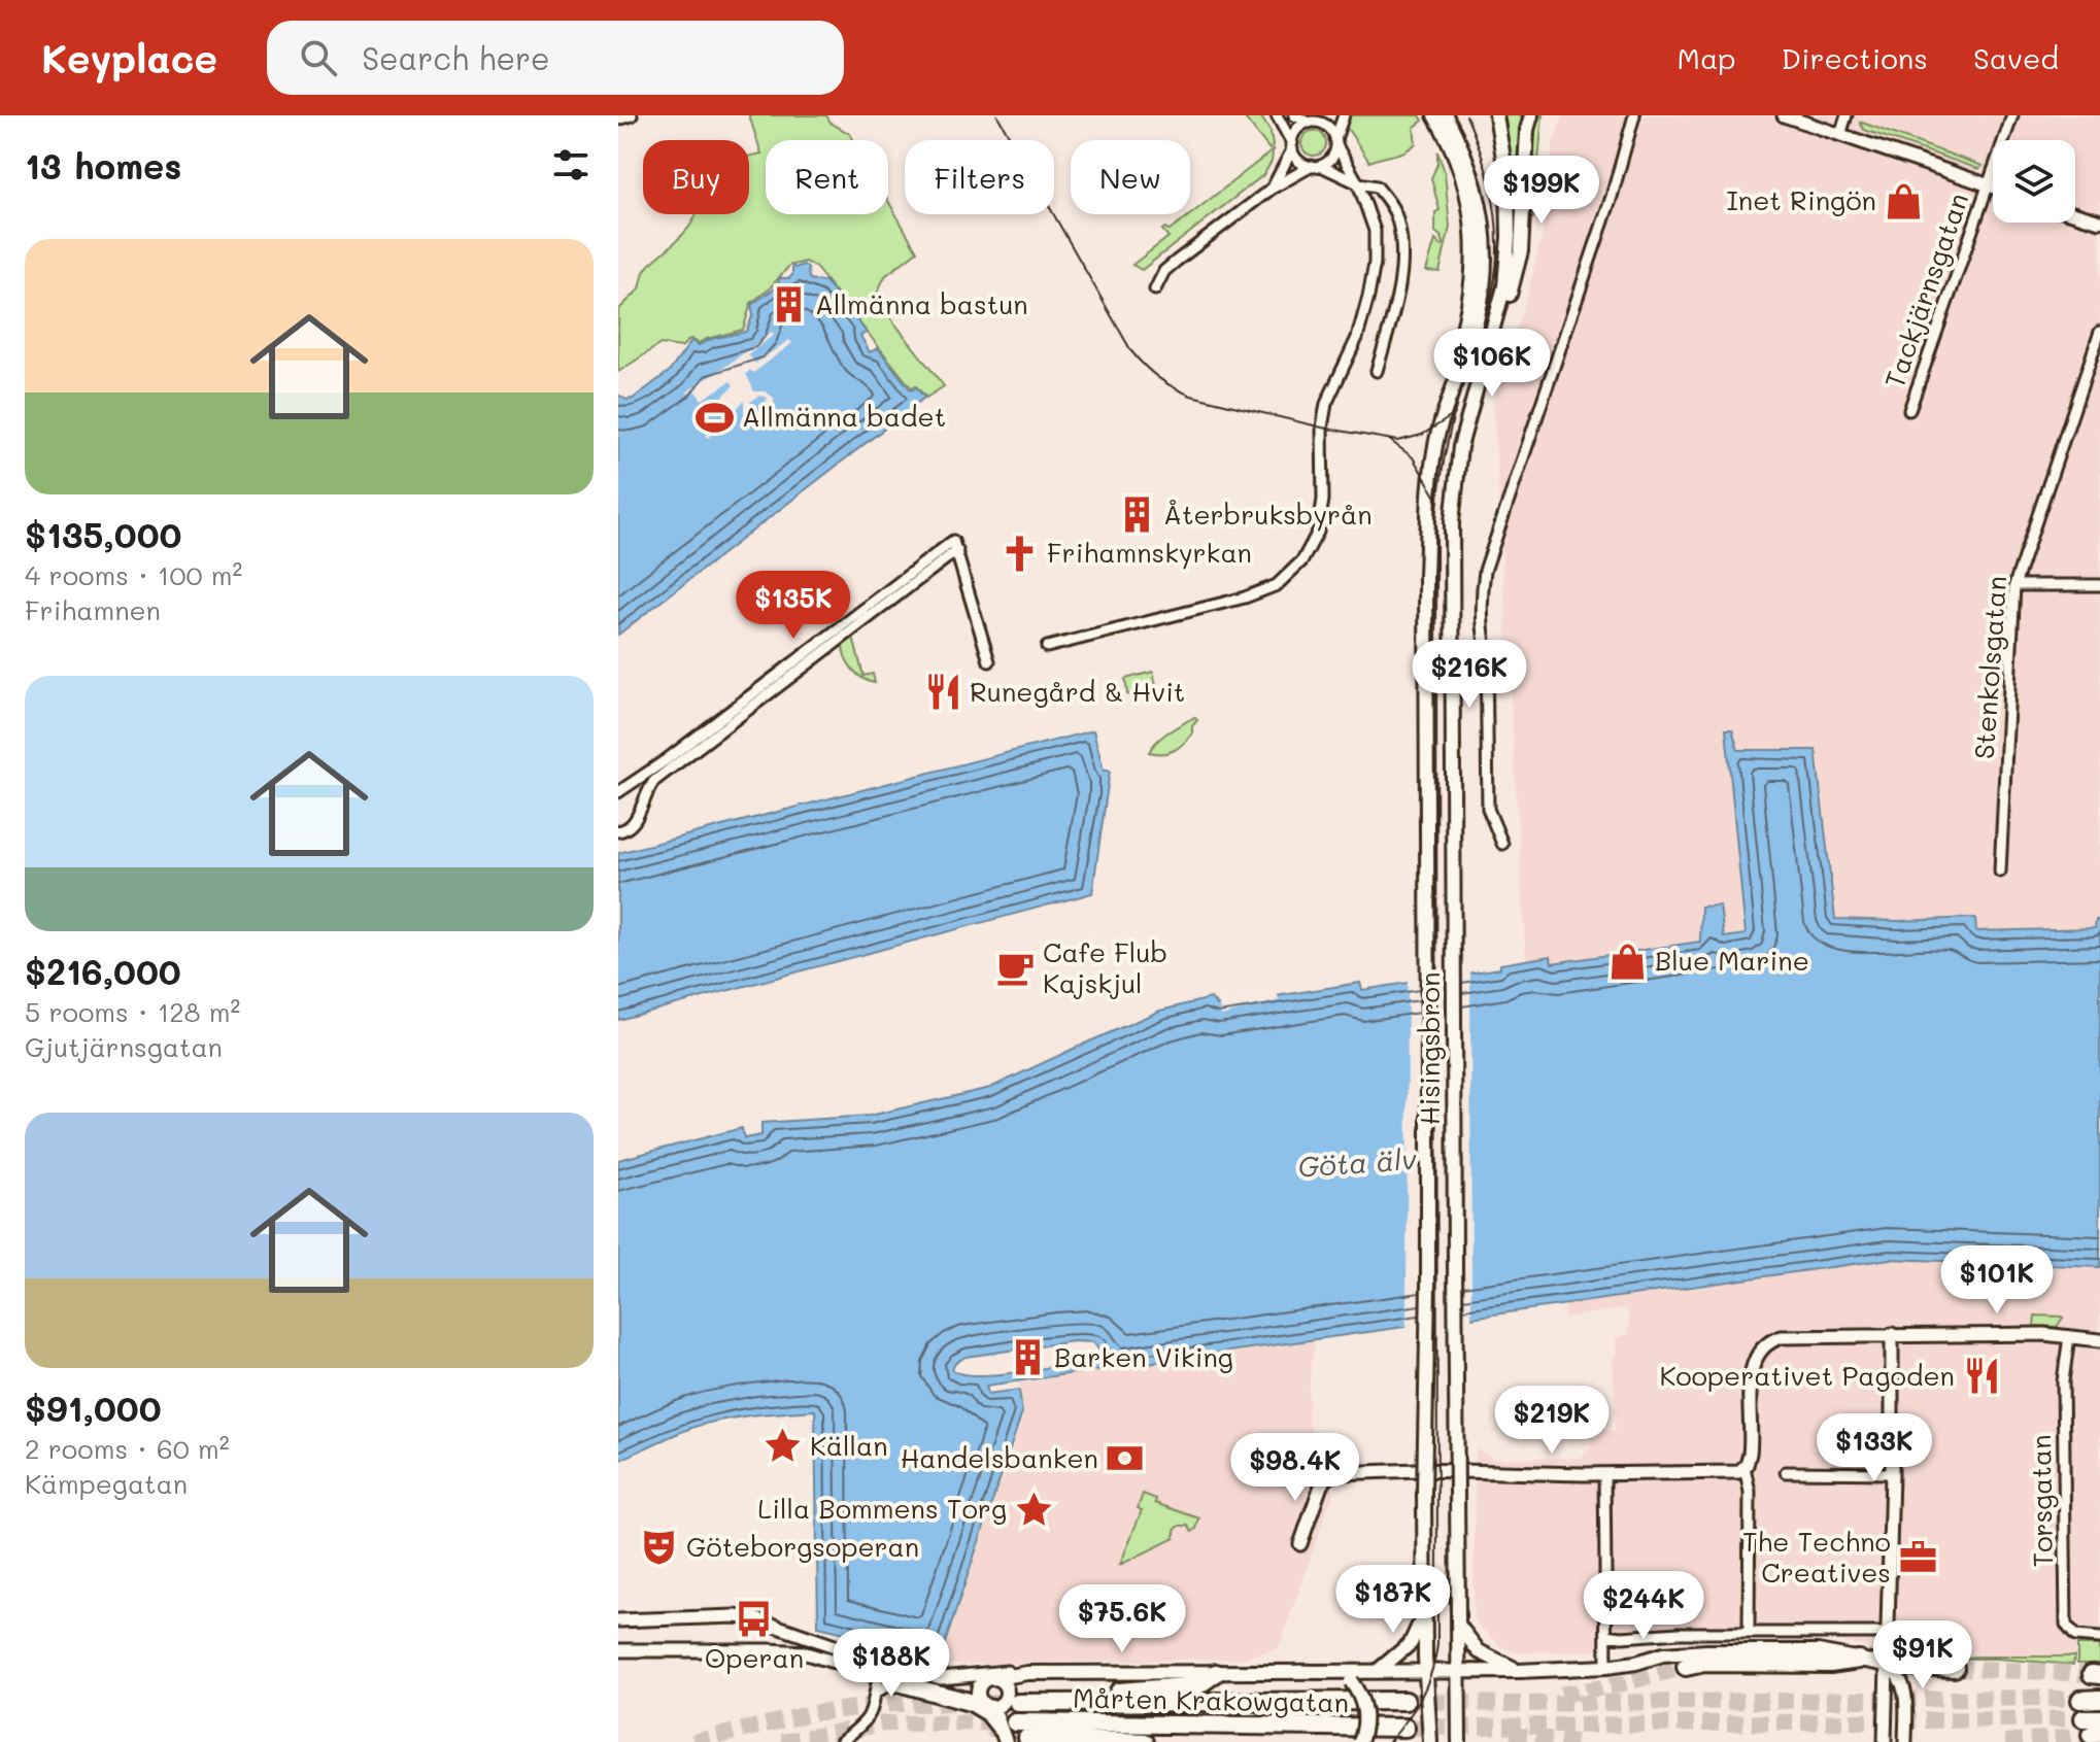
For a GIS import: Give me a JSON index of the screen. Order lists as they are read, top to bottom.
{
  "streets": {
    "highway": ["Mårten Krakowgatan"],
    "main road": ["Hisingsbron"],
    "street": ["Tackjärnsgatan", "Stenkolsgatan", "Torsgatan"]
  },
  "water": ["Göta älv"],
  "places": {
    "shop": ["Inet Ringön", "Blue Marine"],
    "building": ["Allmänna bastun", "Återbruksbyrån", "Barken Viking"],
    "sports": ["Allmänna badet"],
    "church": ["Frihamnskyrkan"],
    "restaurant": ["Runegård & Hvit", "Kooperativet Pagoden"],
    "cafe": ["Cafe Flub Kajskjul"],
    "place": ["Källan", "Lilla Bommens Torg"],
    "bank": ["Handelsbanken"],
    "theatre": ["Göteborgsoperan"],
    "office": ["The Techno Creatives"],
    "bus stop": ["Operan"]
  },
  "page": {
    "header": "Keyplace",
    "search": "Search here",
    "nav": ["Map", "Directions", "Saved"],
    "heading": "13 homes",
    "chip": [
      "Buy",
      "Rent",
      "Filters",
      "New"
    ],
    "price": [
      "$199K",
      "$106K",
      "$135K",
      "$216K",
      "$101K",
      "$219K",
      "$133K",
      "$98.4K",
      "$187K",
      "$244K",
      "$75.6K",
      "$91K",
      "$188K"
    ],
    "list": [
      {
        "name": "$135,000",
        "note": "4 rooms · 100 m² · Frihamnen"
      },
      {
        "name": "$216,000",
        "note": "5 rooms · 128 m² · Gjutjärnsgatan"
      },
      {
        "name": "$91,000",
        "note": "2 rooms · 60 m² · Kämpegatan"
      }
    ]
  }
}
